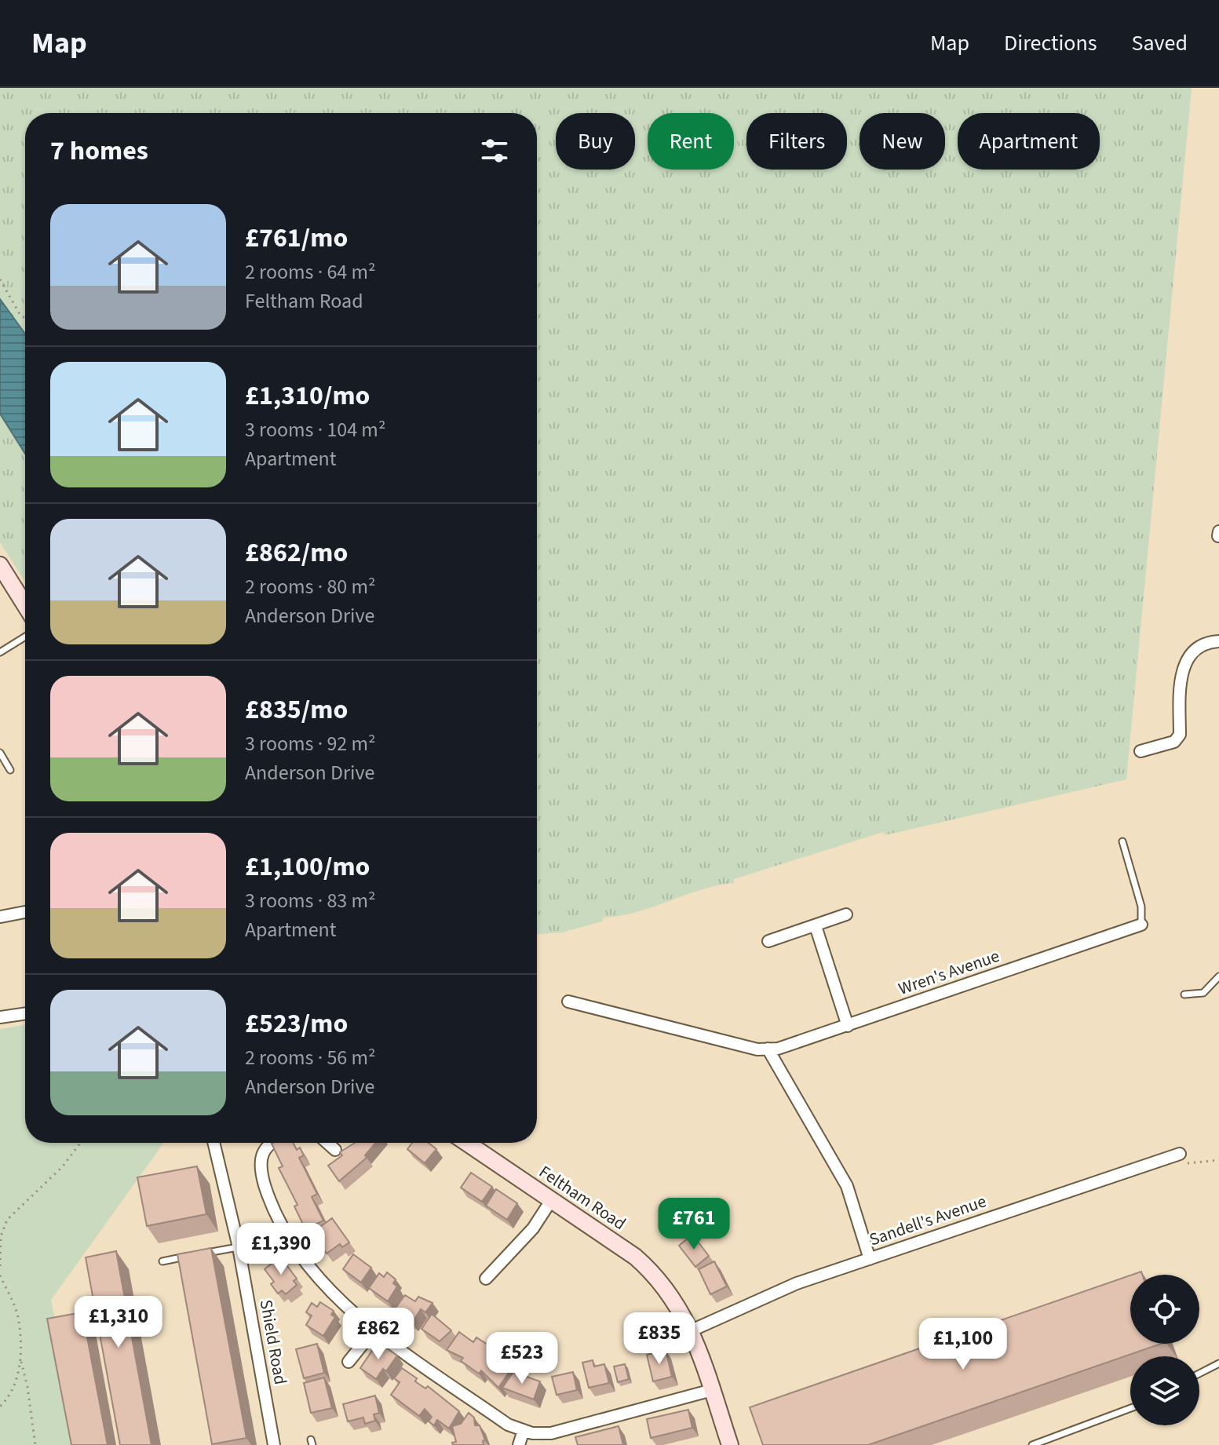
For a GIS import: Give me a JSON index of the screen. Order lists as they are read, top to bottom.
{
  "streets": {
    "main road": ["Feltham Road"],
    "street": ["Wren's Avenue", "Sandell's Avenue", "Shield Road"]
  },
  "crossings": [
    ["Feltham Road", "Sandell's Avenue"]
  ],
  "page": {
    "header": "Map",
    "nav": ["Map", "Directions", "Saved"],
    "chip": [
      "Buy",
      "Rent",
      "Filters",
      "New",
      "Apartment"
    ],
    "heading": "7 homes",
    "list": [
      {
        "name": "£761/mo",
        "note": "2 rooms · 64 m² · Feltham Road"
      },
      {
        "name": "£1,310/mo",
        "note": "3 rooms · 104 m² · Apartment"
      },
      {
        "name": "£862/mo",
        "note": "2 rooms · 80 m² · Anderson Drive"
      },
      {
        "name": "£835/mo",
        "note": "3 rooms · 92 m² · Anderson Drive"
      },
      {
        "name": "£1,100/mo",
        "note": "3 rooms · 83 m² · Apartment"
      },
      {
        "name": "£523/mo",
        "note": "2 rooms · 56 m² · Anderson Drive"
      }
    ],
    "price": [
      "£761",
      "£1,390",
      "£1,310",
      "£862",
      "£835",
      "£1,100",
      "£523"
    ]
  }
}
